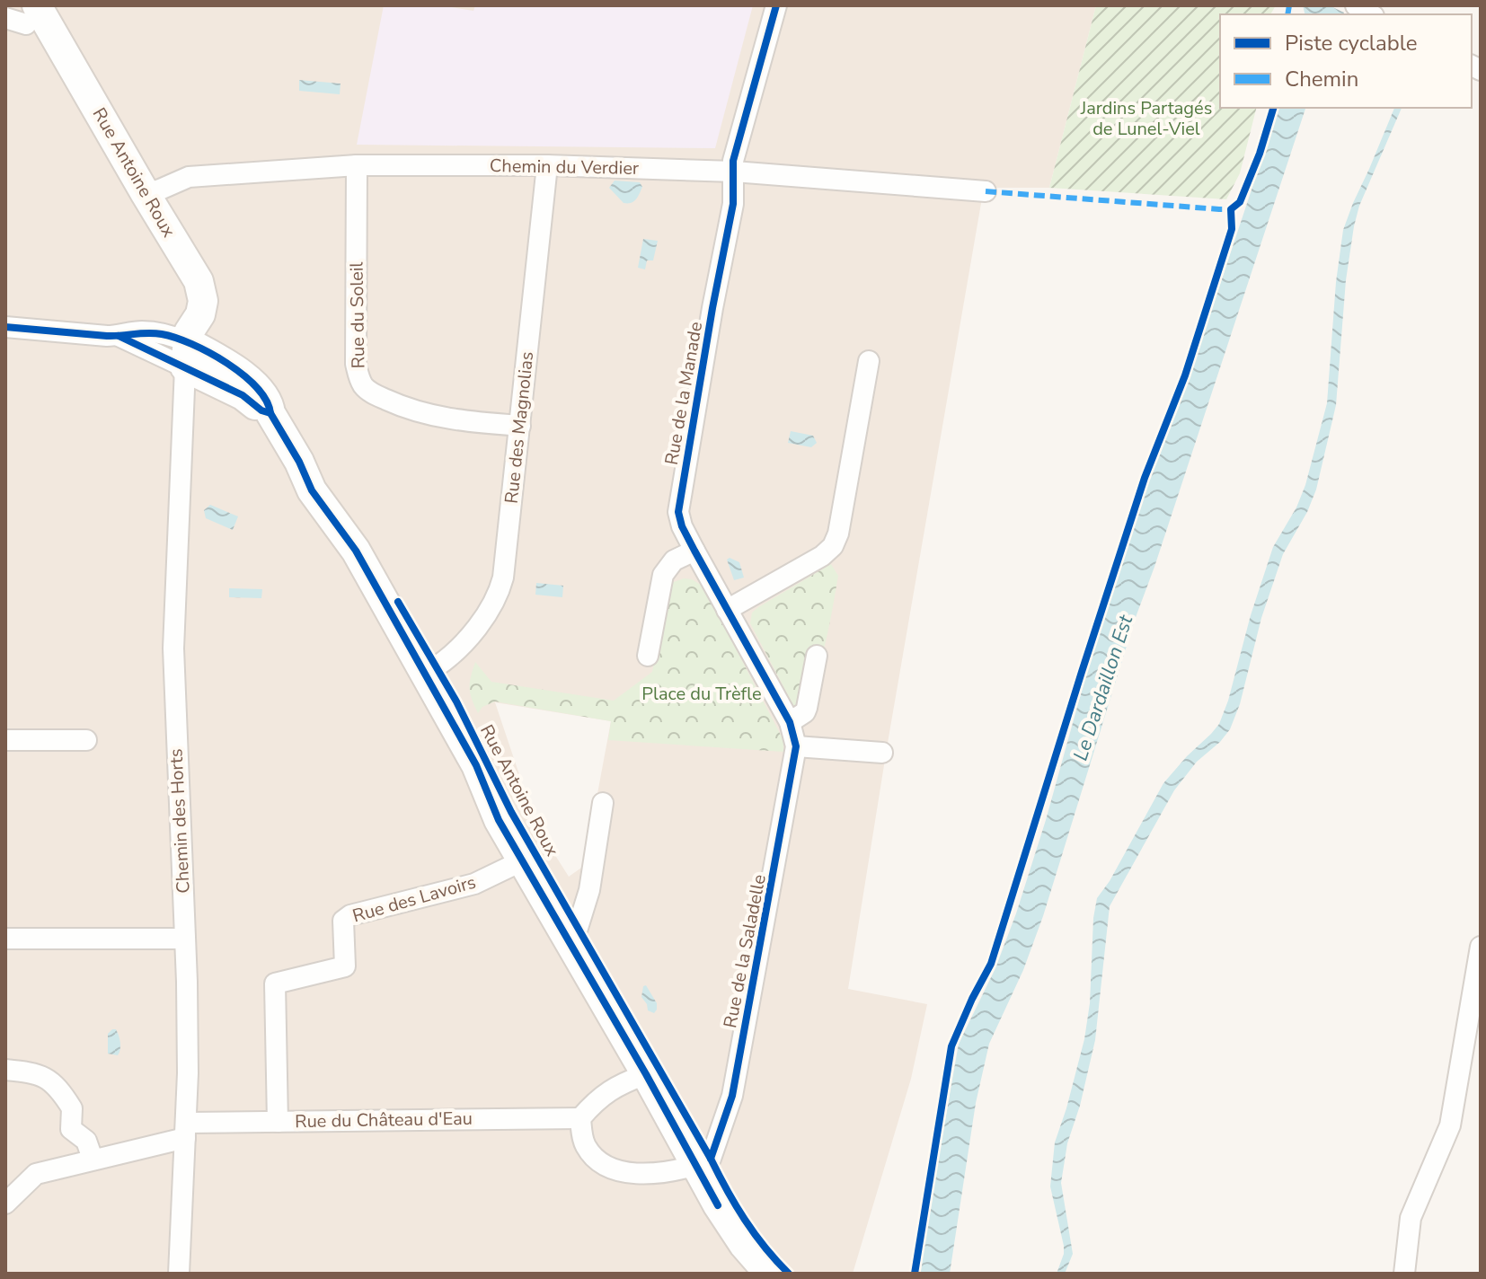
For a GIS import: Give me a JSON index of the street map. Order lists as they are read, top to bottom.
{
  "streets": {
    "street": [
      "Chemin du Verdier",
      "Rue Antoine Roux",
      "Rue du Soleil",
      "Rue de la Manade",
      "Rue des Magnolias",
      "Chemin des Horts",
      "Rue des Lavoirs",
      "Rue de la Saladelle",
      "Rue du Château d'Eau"
    ]
  },
  "crossings": [
    ["Chemin du Verdier", "Rue Antoine Roux"],
    ["Chemin du Verdier", "Rue du Soleil"],
    ["Chemin du Verdier", "Rue de la Manade"],
    ["Chemin du Verdier", "Rue des Magnolias"],
    ["Rue Antoine Roux", "Rue des Magnolias"],
    ["Rue Antoine Roux", "Chemin des Horts"],
    ["Rue Antoine Roux", "Rue des Lavoirs"],
    ["Rue Antoine Roux", "Rue de la Saladelle"],
    ["Rue du Soleil", "Rue des Magnolias"],
    ["Rue de la Manade", "Rue de la Saladelle"],
    ["Chemin des Horts", "Rue du Château d'Eau"],
    ["Rue des Lavoirs", "Rue du Château d'Eau"]
  ],
  "water": ["Le Dardaillon Est"],
  "parks": ["Jardins Partagés de Lunel-Viel", "Place du Trèfle"],
  "legend": ["Piste cyclable", "Chemin"]
}
